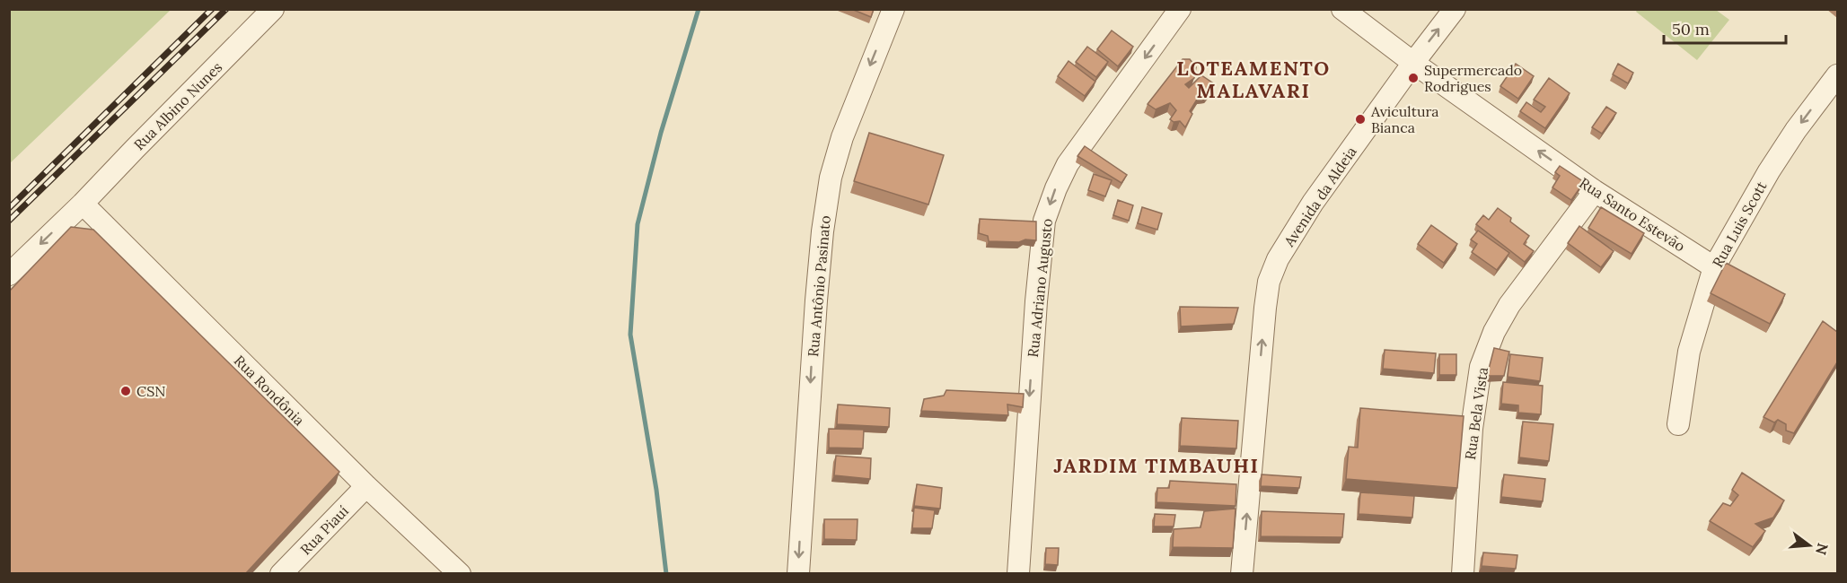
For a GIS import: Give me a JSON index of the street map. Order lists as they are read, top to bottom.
{
  "streets": {
    "street": [
      "Rua Albino Nunes",
      "Avenida da Aldeia",
      "Rua Santo Estevão",
      "Rua Luis Scott",
      "Rua Antônio Pasinato",
      "Rua Adriano Augusto",
      "Rua Rondônia",
      "Rua Bela Vista",
      "Rua Piauí"
    ]
  },
  "crossings": [
    ["Rua Albino Nunes", "Rua Rondônia"],
    ["Avenida da Aldeia", "Rua Santo Estevão"],
    ["Rua Santo Estevão", "Rua Luis Scott"],
    ["Rua Santo Estevão", "Rua Bela Vista"],
    ["Rua Rondônia", "Rua Piauí"]
  ],
  "one_way": [
    "Avenida da Aldeia",
    "Rua Santo Estevão",
    "Rua Luis Scott",
    "Rua Antônio Pasinato",
    "Rua Adriano Augusto"
  ],
  "districts": ["LOTEAMENTO MALAVARI", "JARDIM TIMBAUHI"],
  "places": ["Supermercado Rodrigues", "Avicultura Bianca", "CSN"],
  "scale_bar": "50 m",
  "north": "right"
}
